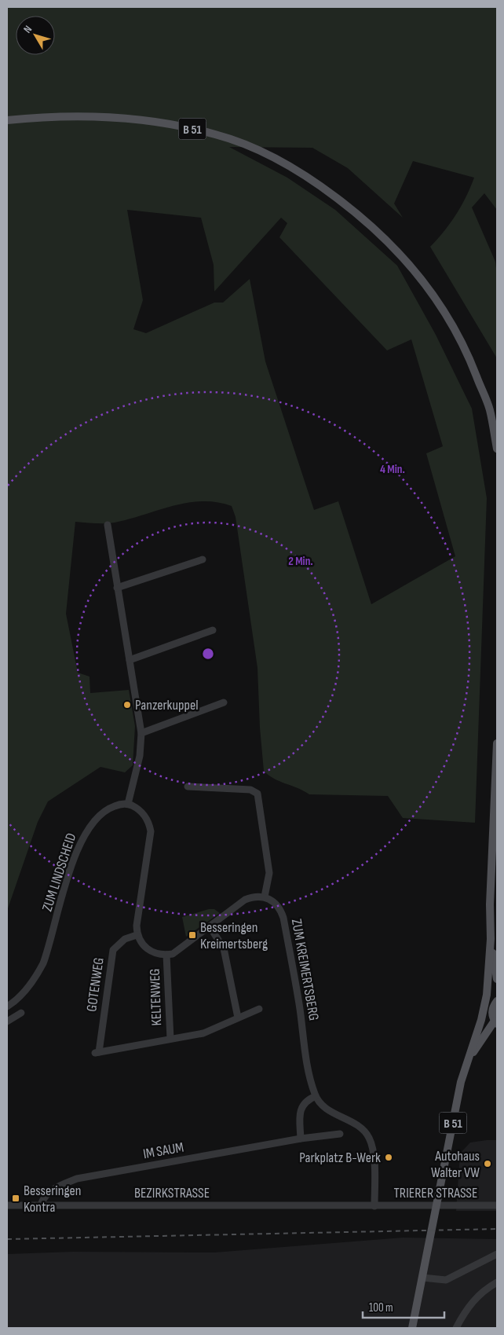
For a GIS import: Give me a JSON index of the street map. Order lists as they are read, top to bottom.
{
  "streets": {
    "main road": ["B 51"],
    "street": [
      "ZUM LINDSCHEID",
      "ZUM KREIMERTSBERG",
      "GOTENWEG",
      "KELTENWEG",
      "IM SAUM",
      "BEZIRKSTRASSE",
      "TRIERER STRASSE"
    ]
  },
  "crossings": [
    ["ZUM KREIMERTSBERG", "TRIERER STRASSE"],
    ["GOTENWEG", "KELTENWEG"],
    ["IM SAUM", "BEZIRKSTRASSE"],
    ["BEZIRKSTRASSE", "TRIERER STRASSE"]
  ],
  "places": {
    "other": ["Panzerkuppel", "Parkplatz B-Werk", "Autohaus Walter VW"],
    "transit": ["Besseringen Kreimertsberg", "Besseringen Kontra"]
  },
  "scale_bar": "100 m",
  "north": "top left",
  "rings": ["4 Min.", "2 Min."]
}
